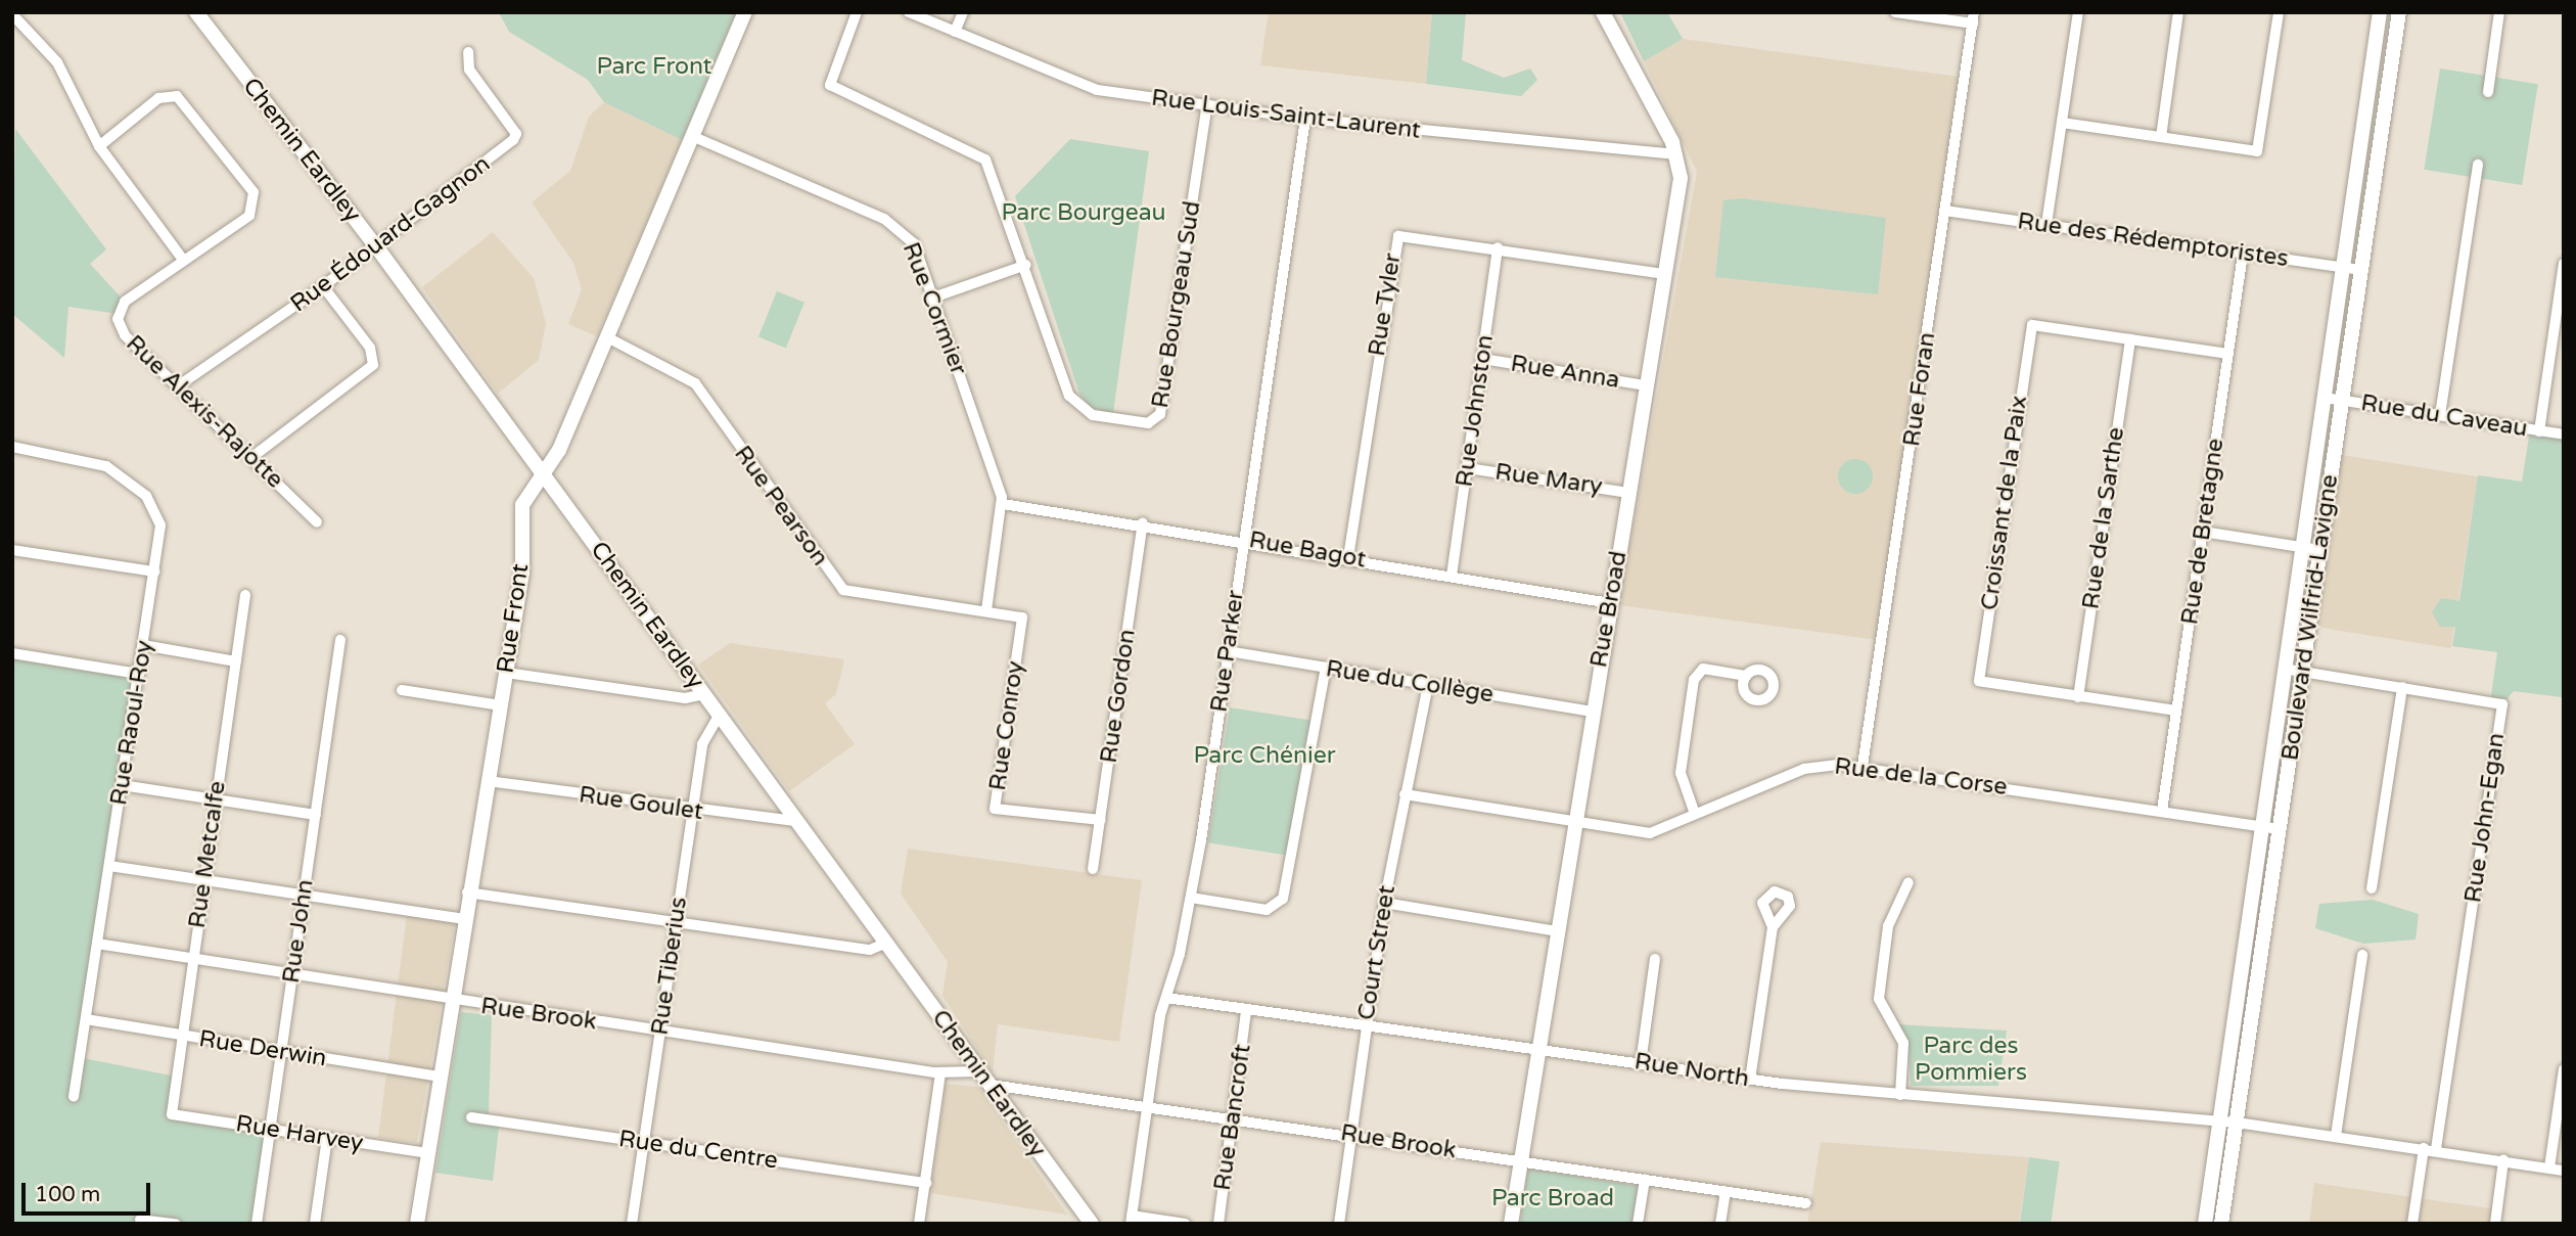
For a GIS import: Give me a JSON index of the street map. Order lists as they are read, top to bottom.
{
  "streets": {
    "main road": [
      "Chemin Eardley",
      "Rue Broad",
      "Boulevard Wilfrid-Lavigne",
      "Rue Front"
    ],
    "street": [
      "Rue Louis-Saint-Laurent",
      "Rue Édouard-Gagnon",
      "Rue des Rédemptoristes",
      "Rue Bourgeau Sud",
      "Rue Tyler",
      "Rue Cormier",
      "Rue Anna",
      "Rue Foran",
      "Rue Johnston",
      "Rue Alexis-Rajotte",
      "Rue du Caveau",
      "Rue Mary",
      "Croissant de la Paix",
      "Rue Pearson",
      "Rue de la Sarthe",
      "Rue de Bretagne",
      "Rue Bagot",
      "Rue Parker",
      "Rue du Collège",
      "Rue Gordon",
      "Rue Raoul-Roy",
      "Rue Conroy",
      "Rue de la Corse",
      "Rue Goulet",
      "Rue John-Egan",
      "Rue Metcalfe",
      "Rue John",
      "Court Street",
      "Rue Tiberius",
      "Rue Brook",
      "Rue Derwin",
      "Rue North",
      "Rue Bancroft",
      "Rue Harvey",
      "Rue du Centre"
    ]
  },
  "crossings": [
    ["Rue Louis-Saint-Laurent", "Rue Bourgeau Sud"],
    ["Rue Louis-Saint-Laurent", "Rue Broad"],
    ["Rue Louis-Saint-Laurent", "Rue Parker"],
    ["Chemin Eardley", "Rue Édouard-Gagnon"],
    ["Chemin Eardley", "Rue Front"],
    ["Chemin Eardley", "Rue Goulet"],
    ["Chemin Eardley", "Rue Tiberius"],
    ["Chemin Eardley", "Rue Brook"],
    ["Rue Édouard-Gagnon", "Rue Alexis-Rajotte"],
    ["Rue des Rédemptoristes", "Rue Foran"],
    ["Rue des Rédemptoristes", "Rue de Bretagne"],
    ["Rue des Rédemptoristes", "Boulevard Wilfrid-Lavigne"],
    ["Rue Tyler", "Rue Johnston"],
    ["Rue Tyler", "Rue Bagot"],
    ["Rue Tyler", "Rue Broad"],
    ["Rue Cormier", "Rue Pearson"],
    ["Rue Cormier", "Rue Bagot"],
    ["Rue Cormier", "Rue Front"],
    ["Rue Cormier", "Rue Conroy"],
    ["Rue Anna", "Rue Johnston"],
    ["Rue Anna", "Rue Broad"],
    ["Rue Foran", "Rue de la Corse"],
    ["Rue Johnston", "Rue Mary"],
    ["Rue Johnston", "Rue Bagot"],
    ["Rue du Caveau", "Boulevard Wilfrid-Lavigne"],
    ["Rue Mary", "Rue Broad"],
    ["Croissant de la Paix", "Rue de la Sarthe"],
    ["Croissant de la Paix", "Rue de Bretagne"],
    ["Rue Pearson", "Rue Front"],
    ["Rue Pearson", "Rue Conroy"],
    ["Rue de Bretagne", "Rue de la Corse"],
    ["Rue Bagot", "Rue Broad"],
    ["Rue Bagot", "Rue Parker"],
    ["Rue Bagot", "Rue Gordon"],
    ["Rue Broad", "Rue du Collège"],
    ["Rue Broad", "Rue de la Corse"],
    ["Rue Broad", "Rue Brook"],
    ["Rue Broad", "Rue North"],
    ["Boulevard Wilfrid-Lavigne", "Rue de la Corse"],
    ["Boulevard Wilfrid-Lavigne", "Rue John-Egan"],
    ["Boulevard Wilfrid-Lavigne", "Rue North"],
    ["Rue Front", "Rue Goulet"],
    ["Rue Front", "Rue Brook"],
    ["Rue Front", "Rue Derwin"],
    ["Rue Front", "Rue Harvey"],
    ["Rue Parker", "Rue du Collège"],
    ["Rue Parker", "Rue Brook"],
    ["Rue Parker", "Rue North"],
    ["Rue du Collège", "Court Street"],
    ["Rue Gordon", "Rue Conroy"],
    ["Rue Raoul-Roy", "Rue Brook"],
    ["Rue Raoul-Roy", "Rue Derwin"],
    ["Rue de la Corse", "Court Street"],
    ["Rue Goulet", "Rue Tiberius"],
    ["Rue Metcalfe", "Rue Brook"],
    ["Rue Metcalfe", "Rue Derwin"],
    ["Rue Metcalfe", "Rue Harvey"],
    ["Rue John", "Rue Brook"],
    ["Rue John", "Rue Derwin"],
    ["Rue John", "Rue Harvey"],
    ["Court Street", "Rue Brook"],
    ["Court Street", "Rue North"],
    ["Rue Tiberius", "Rue Brook"],
    ["Rue Tiberius", "Rue du Centre"],
    ["Rue Brook", "Rue Bancroft"],
    ["Rue North", "Rue Bancroft"]
  ],
  "parks": [
    "Parc Front",
    "Parc Bourgeau",
    "Parc Chénier",
    "Parc des Pommiers",
    "Parc Broad"
  ],
  "scale_bar": "100 m"
}
